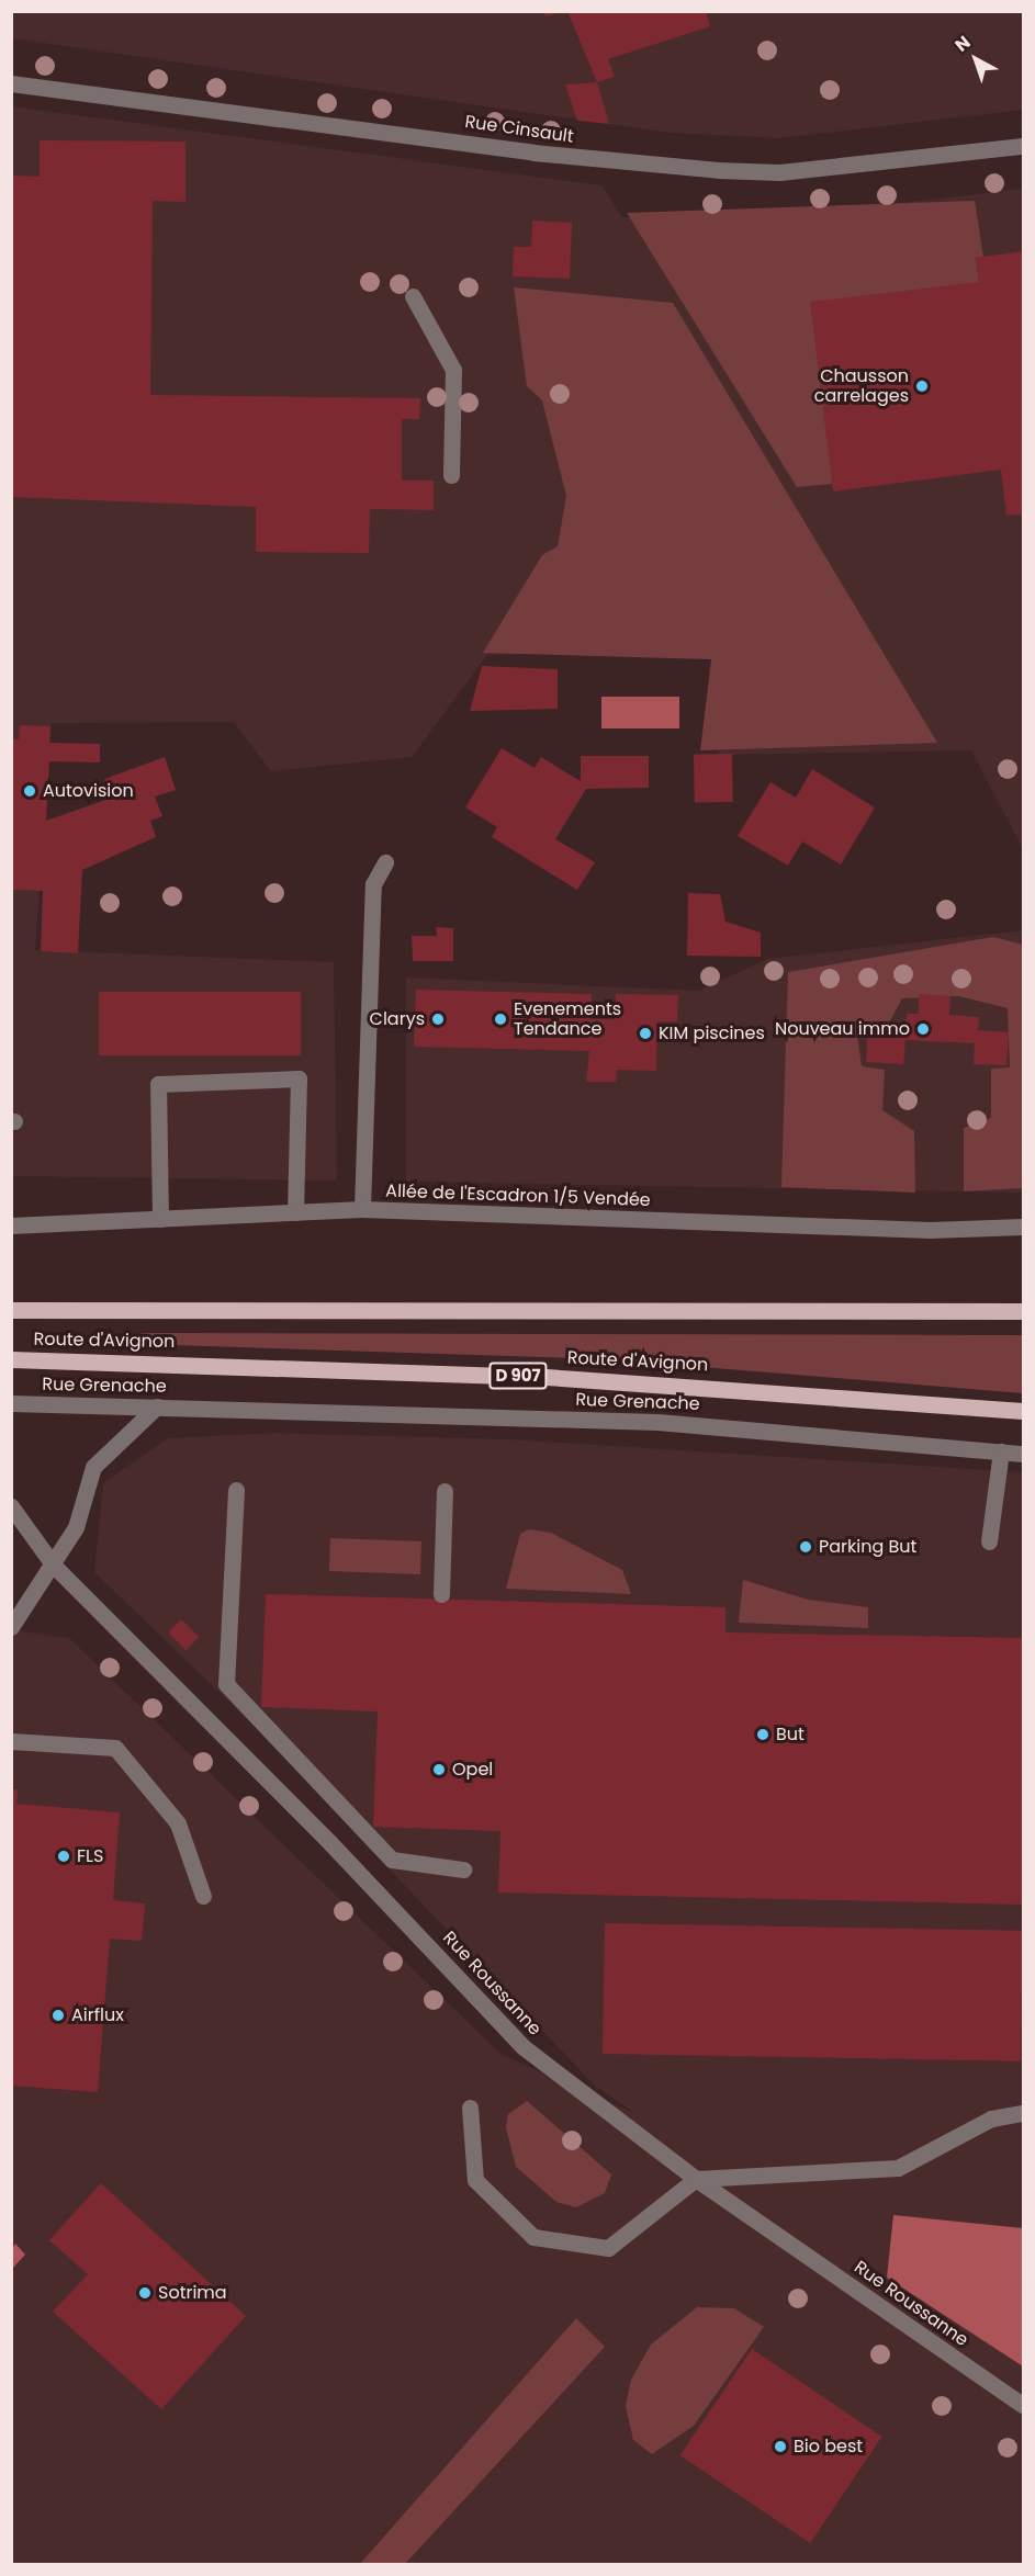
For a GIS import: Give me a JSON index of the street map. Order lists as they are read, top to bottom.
{
  "streets": {
    "main road": ["Route d'Avignon", "D 907"],
    "street": [
      "Rue Cinsault",
      "Allée de l'Escadron 1/5 Vendée",
      "Rue Grenache",
      "Rue Roussanne"
    ]
  },
  "places": [
    "Chausson carrelages",
    "Autovision",
    "Clarys",
    "Evenements Tendance",
    "Nouveau immo",
    "KIM piscines",
    "Parking But",
    "But",
    "Opel",
    "FLS",
    "Airflux",
    "Sotrima",
    "Bio best"
  ],
  "north": "top left"
}
